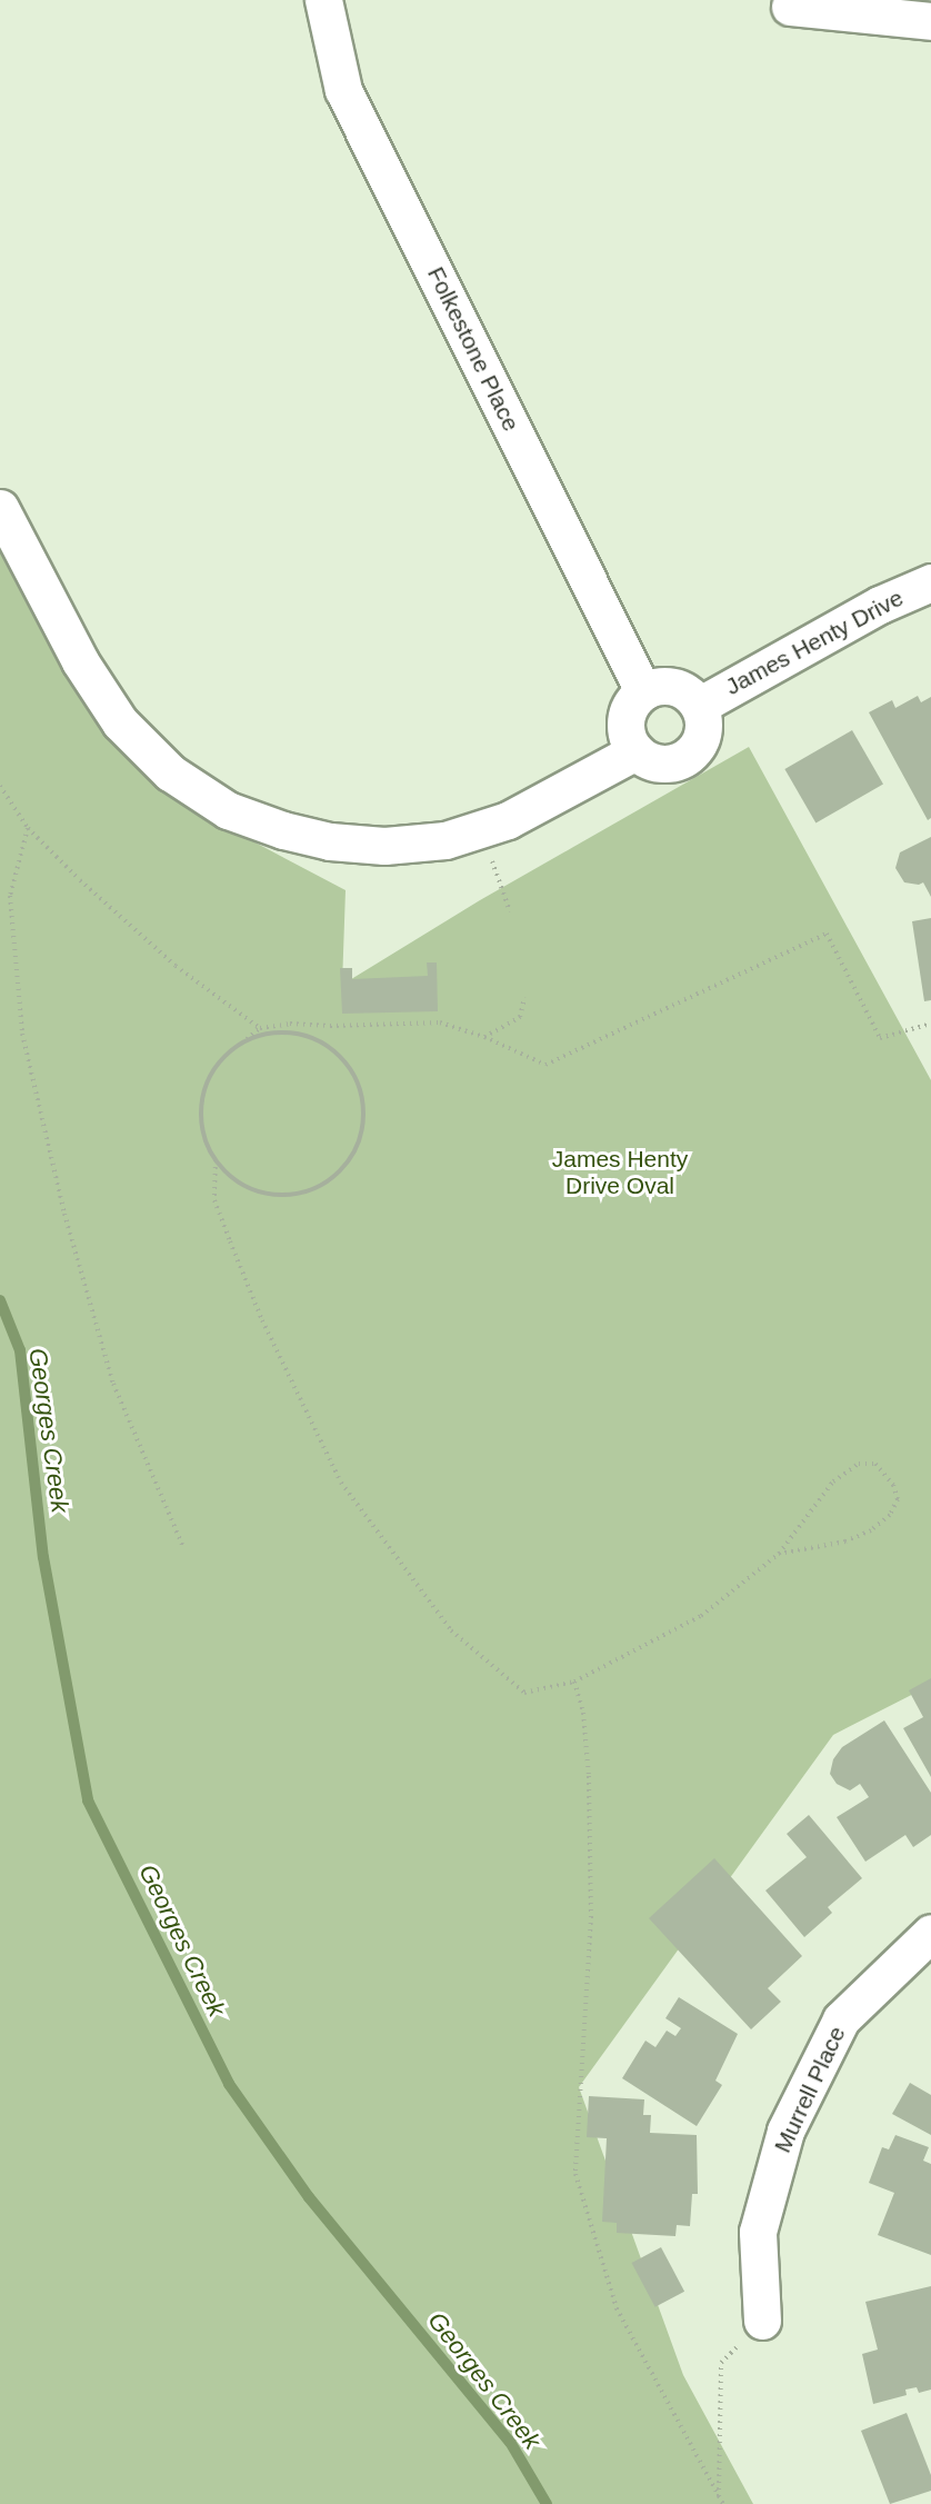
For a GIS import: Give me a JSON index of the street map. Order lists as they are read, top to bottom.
{
  "streets": {
    "street": ["Folkestone Place", "James Henty Drive", "Murrell Place"]
  },
  "crossings": [
    ["Folkestone Place", "James Henty Drive"]
  ],
  "water": ["Georges Creek"],
  "parks": ["James Henty Drive Oval"]
}
